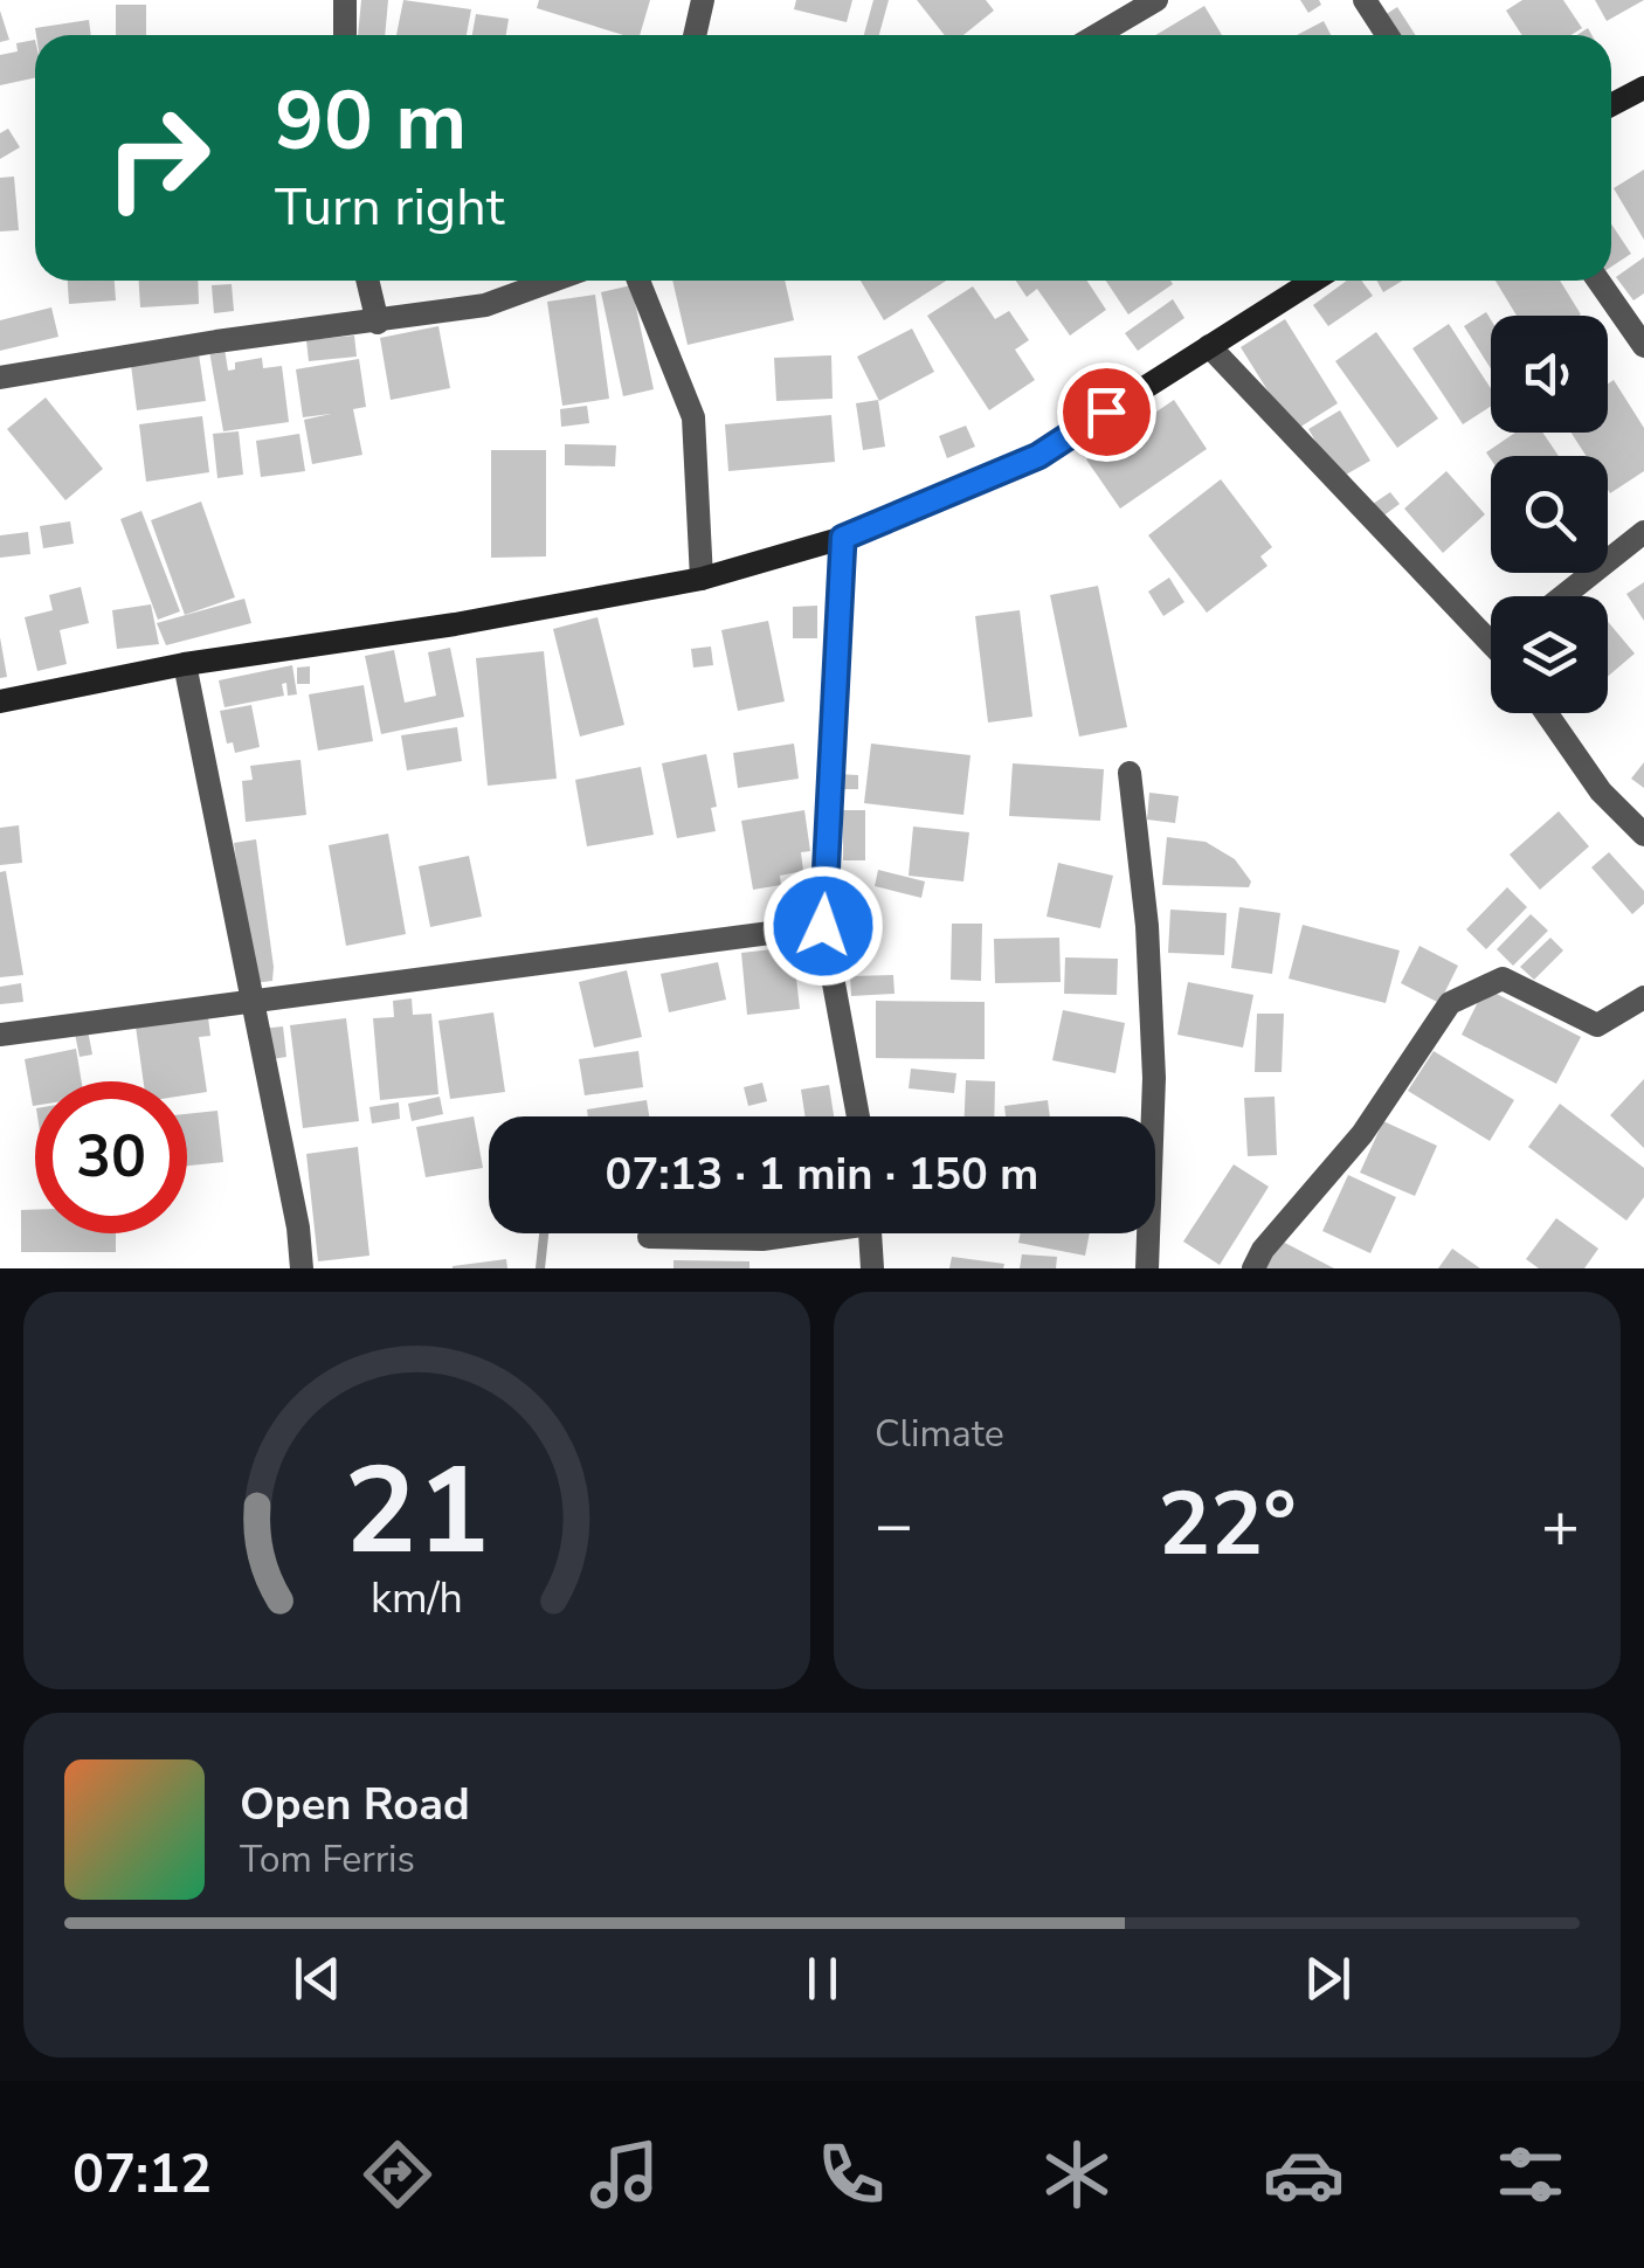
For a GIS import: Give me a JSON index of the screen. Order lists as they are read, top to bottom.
{
  "page": {
    "turn": ["90 m", "Turn right"],
    "limit": "30",
    "trip": "07:13 · 1 min · 150 m",
    "tile": "Climate",
    "heat": ["−", "22°", "+"],
    "song": ["Open Road", "Tom Ferris"],
    "tabs": "07:12",
    "gauge": ["21", "km/h"]
  }
}
